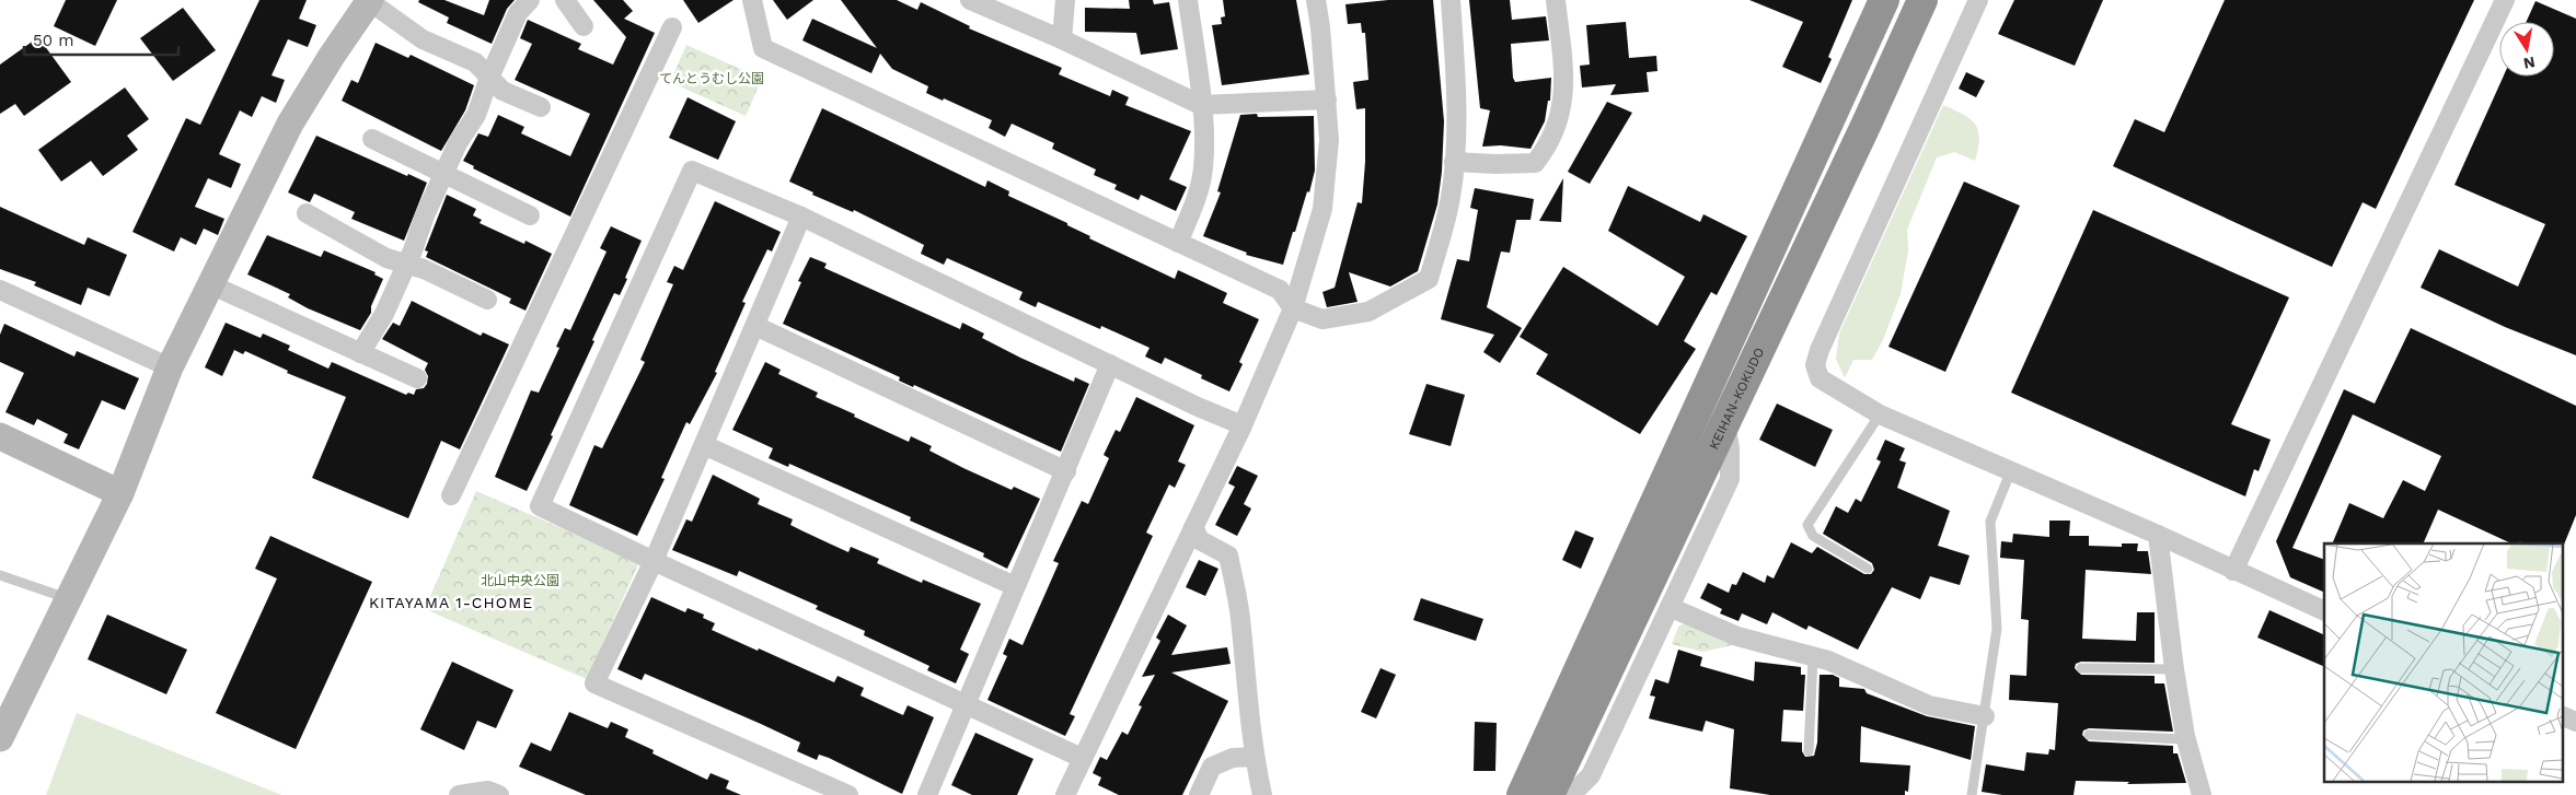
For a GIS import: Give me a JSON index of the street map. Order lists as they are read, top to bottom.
{
  "streets": {
    "highway": ["KEIHAN-KOKUDO"]
  },
  "districts": ["KITAYAMA 1-CHOME"],
  "parks": ["てんとうむし公園", "北山中央公園"],
  "scale_bar": "50 m",
  "north": "bottom"
}
